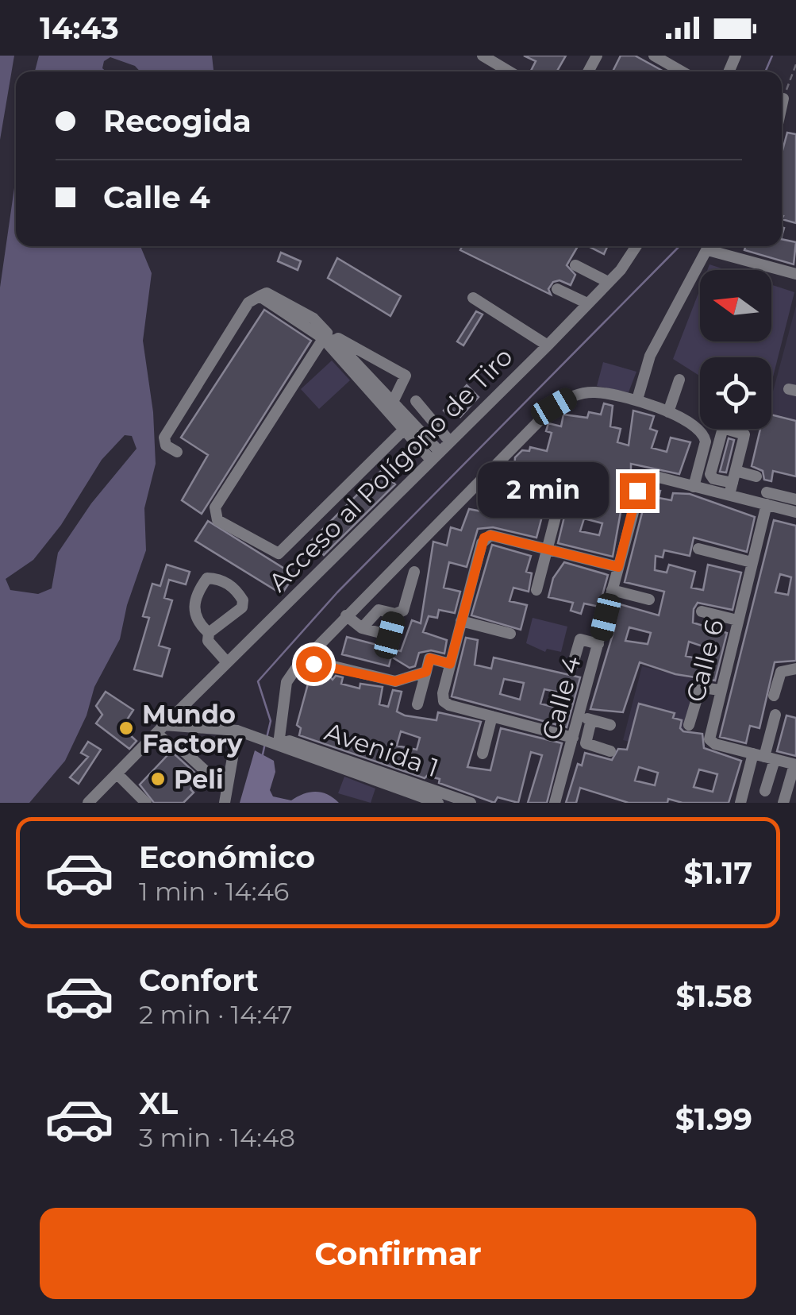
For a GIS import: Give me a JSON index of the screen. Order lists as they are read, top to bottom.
{
  "streets": {
    "street": [
      "Acceso al Polígono de Tiro",
      "Calle 6",
      "Calle 4",
      "Avenida 1"
    ]
  },
  "crossings": [
    ["Calle 6", "Calle 4"]
  ],
  "places": ["Mundo Factory", "Peli"],
  "north": "left",
  "page": {
    "status": "14:43",
    "banner": ["Recogida", "Calle 4"],
    "bubble": "2 min",
    "list": [
      {
        "name": "Económico",
        "note": "1 min · 14:46",
        "value": "$1.17"
      },
      {
        "name": "Confort",
        "note": "2 min · 14:47",
        "value": "$1.58"
      },
      {
        "name": "XL",
        "note": "3 min · 14:48",
        "value": "$1.99"
      }
    ],
    "buttons": "Confirmar"
  }
}
